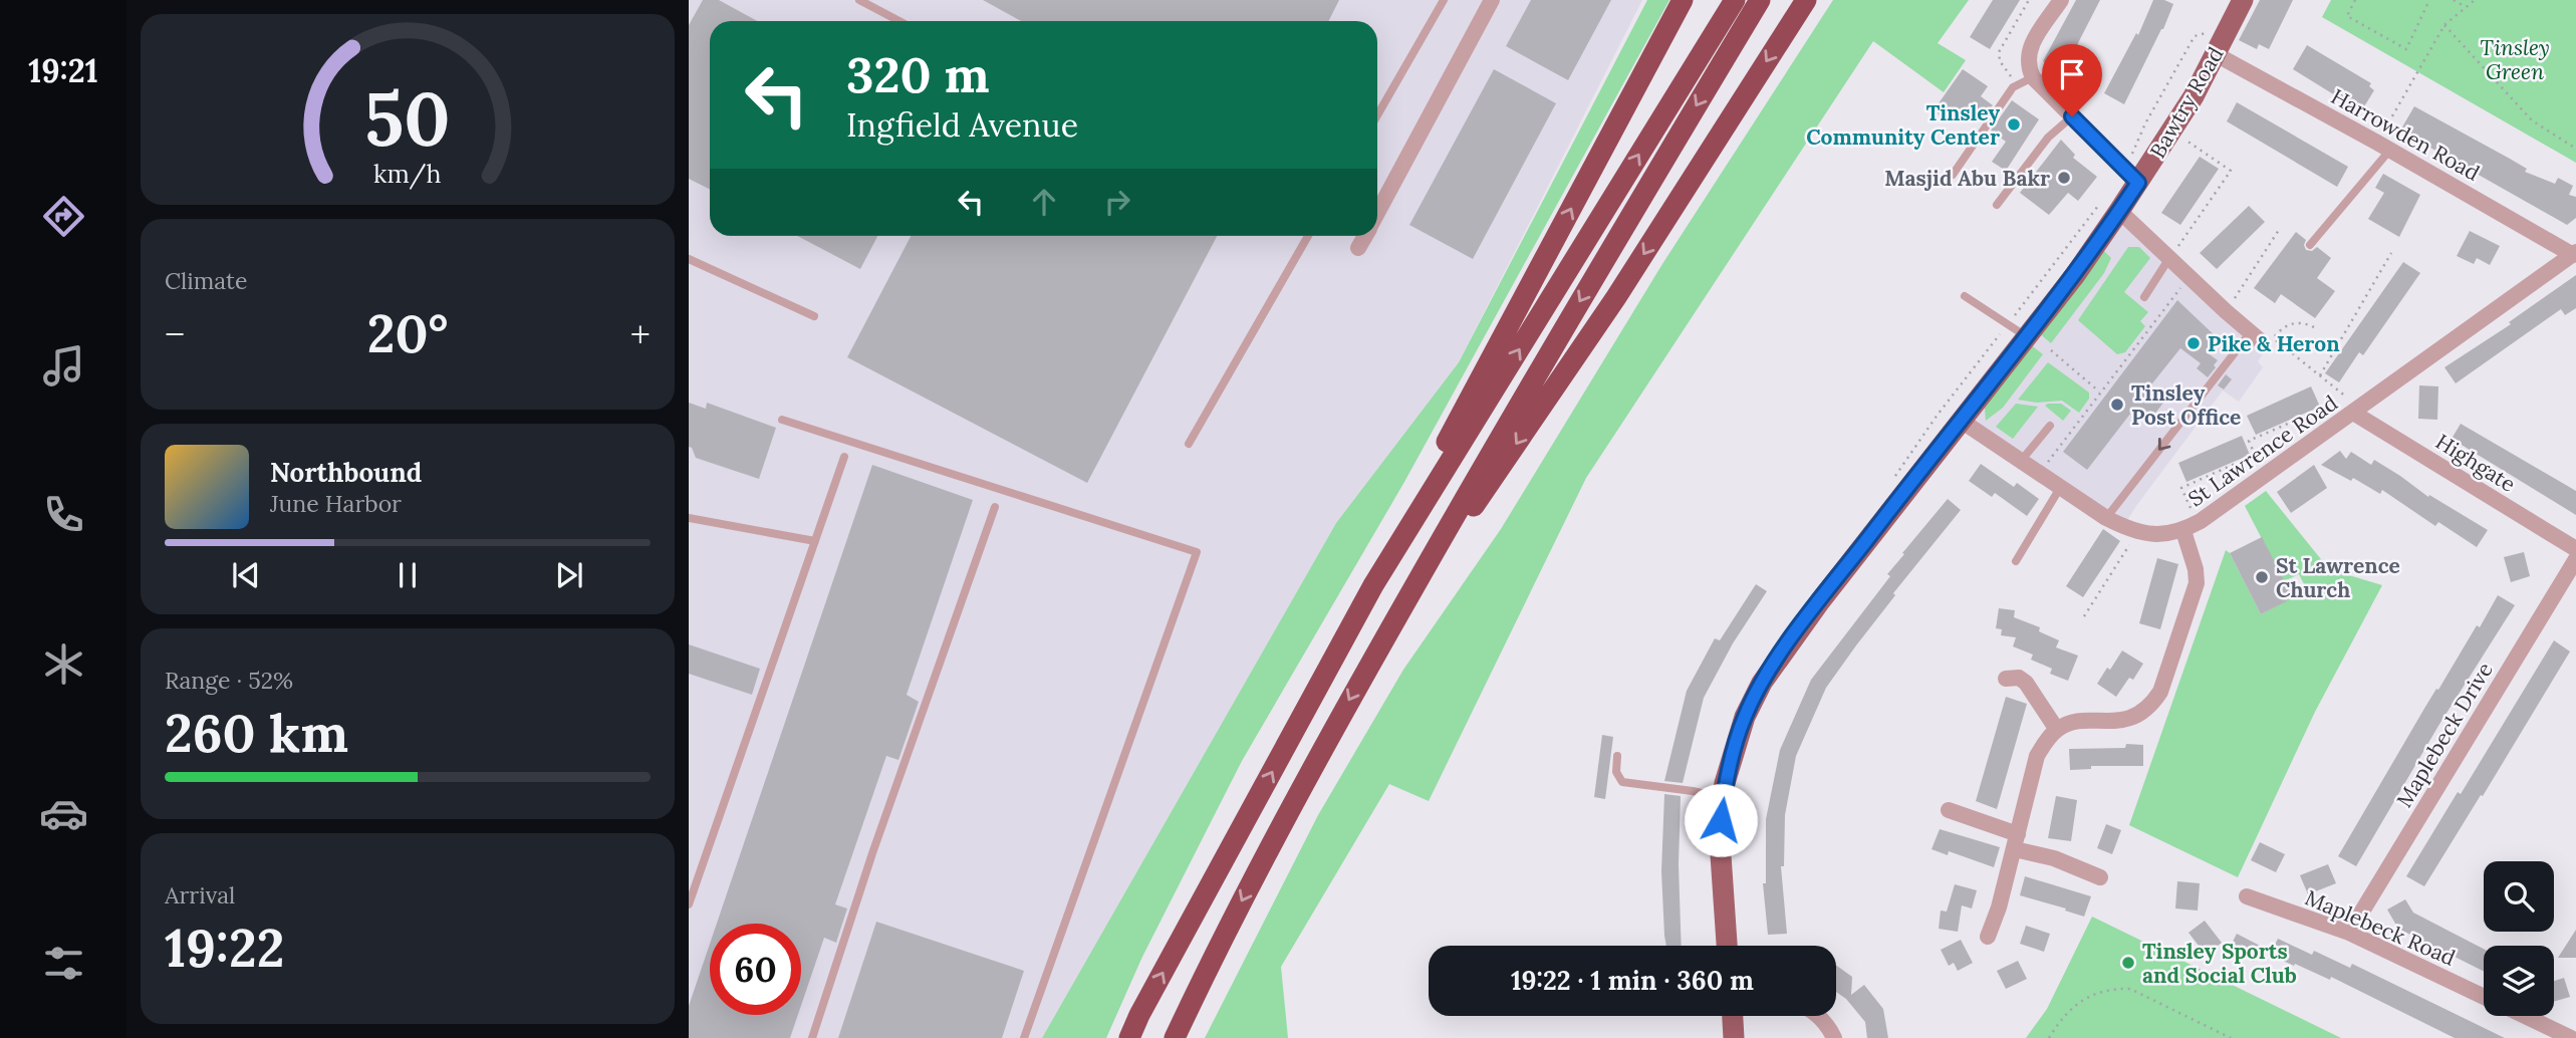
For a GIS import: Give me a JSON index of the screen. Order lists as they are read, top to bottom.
{
  "streets": {
    "main road": ["Bawtry Road"],
    "street": [
      "Harrowden Road",
      "St Lawrence Road",
      "Highgate",
      "Maplebeck Drive",
      "Maplebeck Road"
    ]
  },
  "crossings": [
    ["Bawtry Road", "Harrowden Road"],
    ["Bawtry Road", "St Lawrence Road"],
    ["Harrowden Road", "St Lawrence Road"],
    ["St Lawrence Road", "Highgate"],
    ["Maplebeck Drive", "Maplebeck Road"]
  ],
  "parks": ["Tinsley Green"],
  "places": [
    "Tinsley Community Center",
    "Masjid Abu Bakr",
    "Pike & Heron",
    "Tinsley Post Office",
    "St Lawrence Church",
    "Tinsley Sports and Social Club"
  ],
  "page": {
    "tabs": "19:21",
    "turn": ["320 m", "Ingfield Avenue"],
    "tile": [
      "Climate",
      ["Range · 52%", "260 km"],
      ["Arrival", "19:22"]
    ],
    "heat": ["−", "20°", "+"],
    "song": ["Northbound", "June Harbor"],
    "limit": "60",
    "trip": "19:22 · 1 min · 360 m",
    "gauge": ["50", "km/h"]
  }
}
